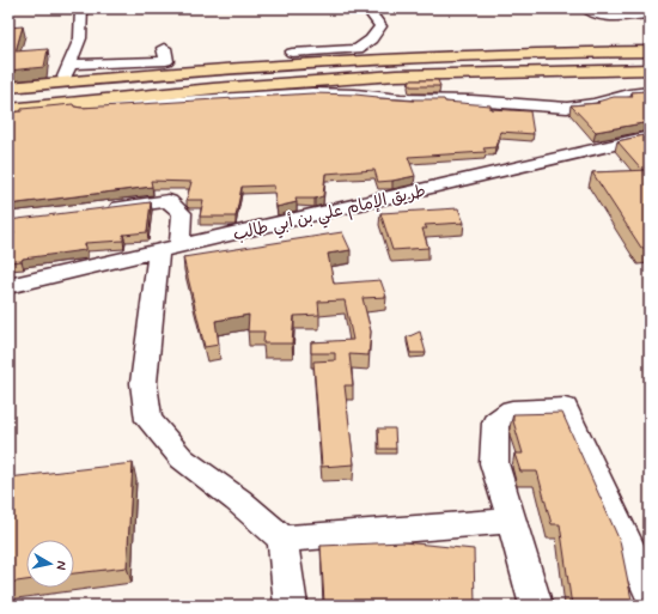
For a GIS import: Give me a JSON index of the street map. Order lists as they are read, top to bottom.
{
  "streets": {
    "street": ["طريق الإمام علي بن أبي طالب"]
  },
  "north": "right"
}
